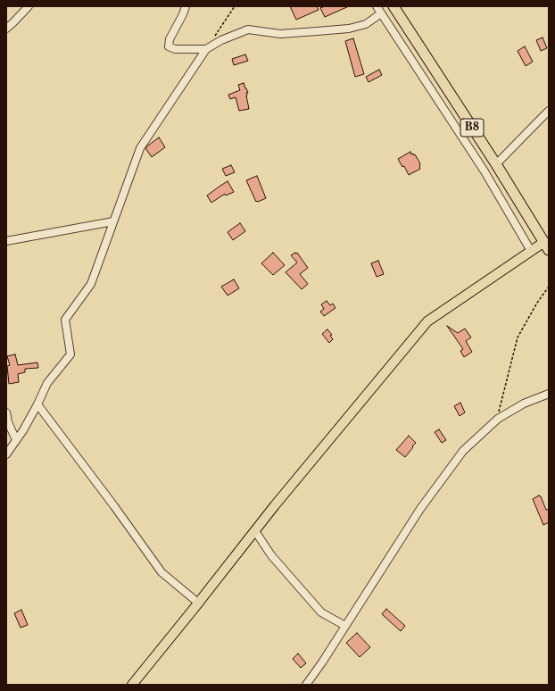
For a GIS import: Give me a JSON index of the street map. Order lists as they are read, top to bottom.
{
  "streets": {
    "highway": ["B8"]
  }
}
